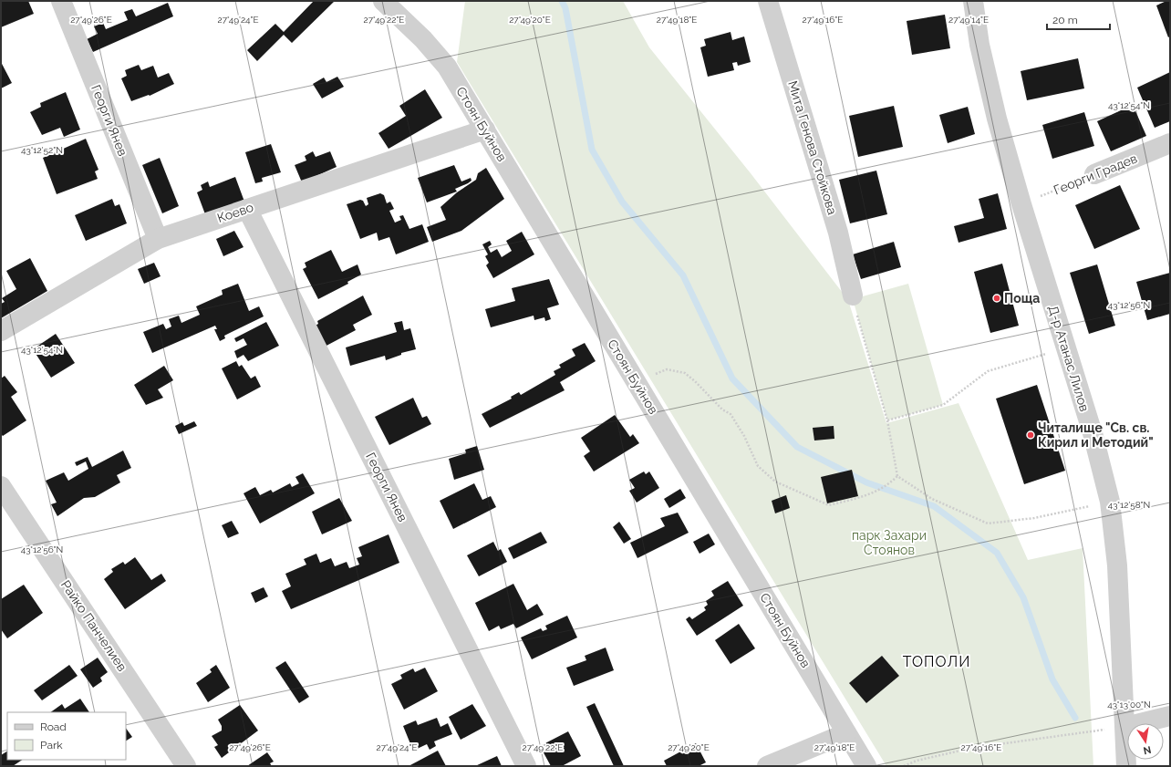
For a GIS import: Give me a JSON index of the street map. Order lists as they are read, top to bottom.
{
  "streets": {
    "street": [
      "Георги Янев",
      "Стоян Буйнов",
      "Мита Генова Стойкова",
      "Георги Градев",
      "Коево",
      "Д-р Атанас Лилов",
      "Райко Панчелиев"
    ]
  },
  "crossings": [
    ["Георги Янев", "Коево"],
    ["Стоян Буйнов", "Коево"],
    ["Георги Градев", "Д-р Атанас Лилов"]
  ],
  "districts": ["ТОПОЛИ"],
  "parks": ["парк Захари Стоянов"],
  "places": ["Поща", "Читалище \"Св. св. Кирил и Методий\""],
  "legend": ["Road", "Park"],
  "scale_bar": "20 m",
  "north": "bottom",
  "coordinates": [
    "27°49'26\"E",
    "27°49'24\"E",
    "27°49'22\"E",
    "27°49'20\"E",
    "27°49'18\"E",
    "27°49'16\"E",
    "27°49'14\"E",
    "43°12'54\"N",
    "43°12'52\"N",
    "43°12'56\"N",
    "43°12'58\"N",
    "43°13'00\"N"
  ]
}
